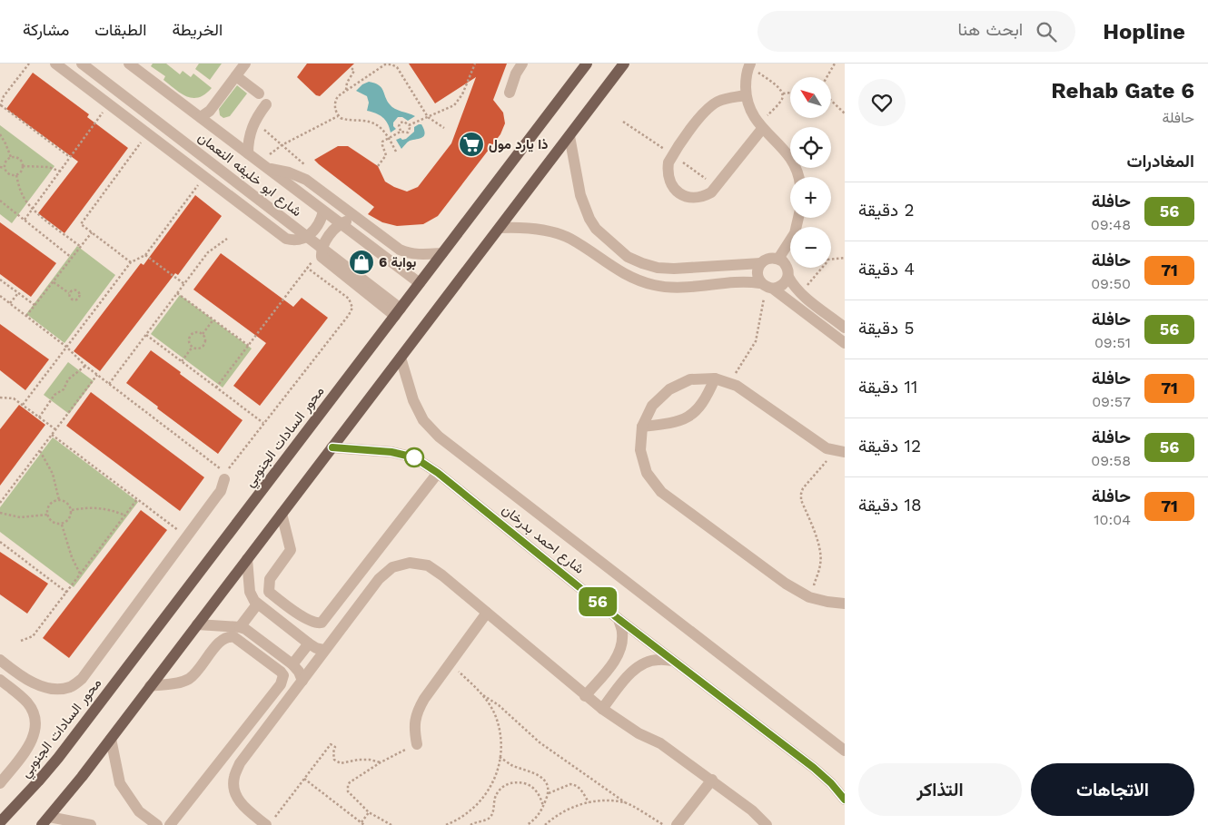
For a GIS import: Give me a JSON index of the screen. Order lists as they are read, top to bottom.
{
  "streets": {
    "main road": ["محور السادات الجنوبي"],
    "street": ["شارع ابو خليفه النعمان", "شارع احمد بدرخان"]
  },
  "crossings": [
    ["شارع ابو خليفه النعمان", "محور السادات الجنوبي"]
  ],
  "places": {
    "supermarket": ["ذا يارد مول"],
    "shop": ["بوابة 6"]
  },
  "lines": ["bus line 56"],
  "north": "top left",
  "page": {
    "header": "Hopline",
    "search": "ابحث هنا",
    "nav": ["الخريطة", "الطبقات", "مشاركة"],
    "heading": [
      ["Rehab Gate 6", "حافلة"],
      "المغادرات"
    ],
    "on_map": "56",
    "map_buttons": ["+", "−"],
    "list": [
      {
        "mark": "56",
        "name": "حافلة",
        "note": "09:48",
        "value": "2 دقيقة"
      },
      {
        "mark": "71",
        "name": "حافلة",
        "note": "09:50",
        "value": "4 دقيقة"
      },
      {
        "mark": "56",
        "name": "حافلة",
        "note": "09:51",
        "value": "5 دقيقة"
      },
      {
        "mark": "71",
        "name": "حافلة",
        "note": "09:57",
        "value": "11 دقيقة"
      },
      {
        "mark": "56",
        "name": "حافلة",
        "note": "09:58",
        "value": "12 دقيقة"
      },
      {
        "mark": "71",
        "name": "حافلة",
        "note": "10:04",
        "value": "18 دقيقة"
      }
    ],
    "buttons": ["الاتجاهات", "التذاكر"]
  }
}
